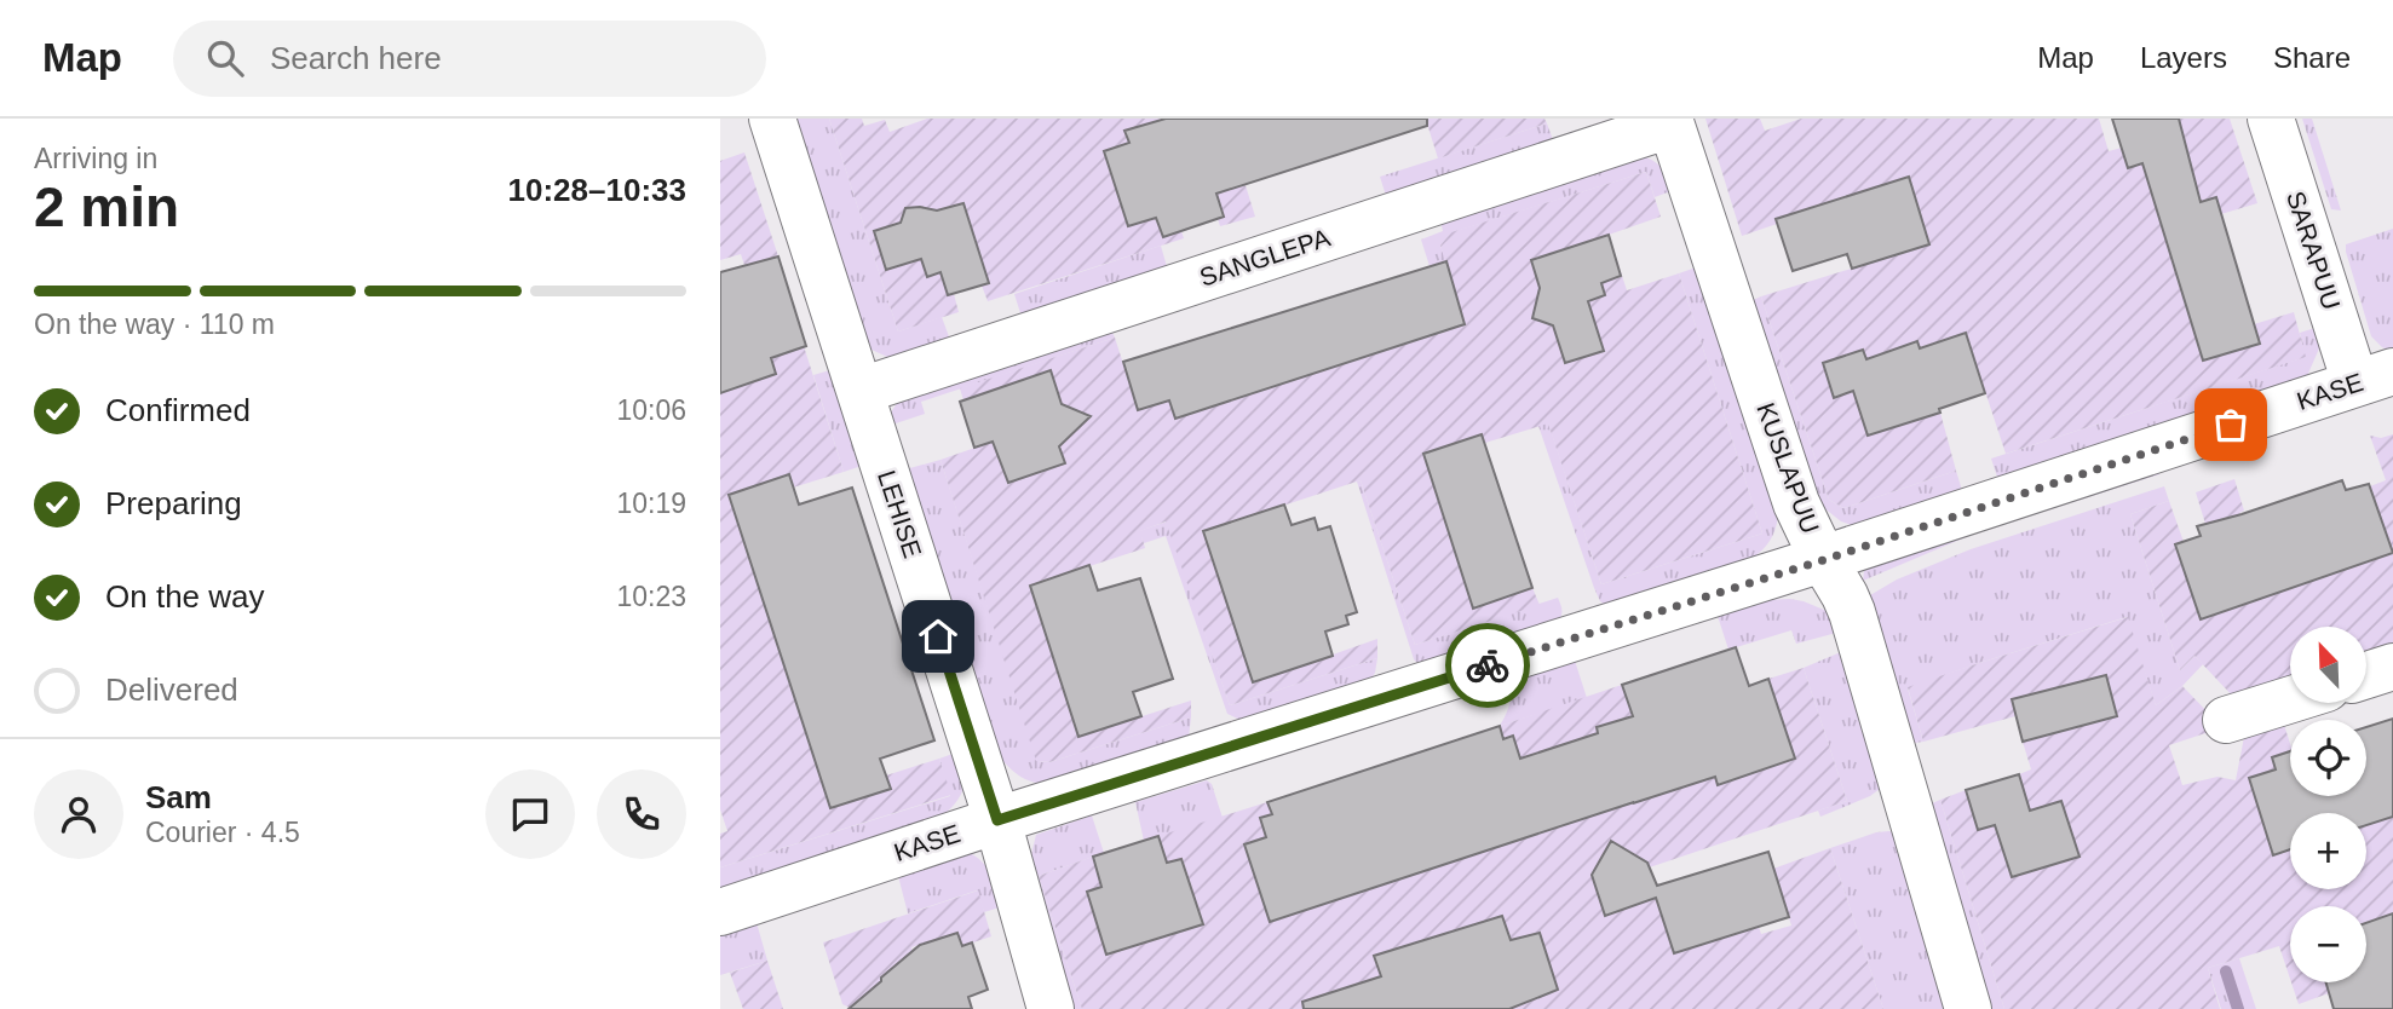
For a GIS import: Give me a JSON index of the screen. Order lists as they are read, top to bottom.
{
  "streets": {
    "street": [
      "SARAPUU",
      "SANGLEPA",
      "KASE",
      "KUSLAPUU",
      "LEHISE"
    ]
  },
  "crossings": [
    ["SARAPUU", "KASE"],
    ["SANGLEPA", "KUSLAPUU"],
    ["SANGLEPA", "LEHISE"],
    ["KASE", "KUSLAPUU"],
    ["KASE", "LEHISE"]
  ],
  "north": "top left",
  "page": {
    "header": "Map",
    "search": "Search here",
    "nav": ["Map", "Layers", "Share"],
    "heading": ["2 min", "Arriving in", "10:28–10:33"],
    "panel": ["Sam", "Courier · 4.5"],
    "bar": "On the way · 110 m",
    "list": [
      ["Confirmed", "10:06"],
      ["Preparing", "10:19"],
      ["On the way", "10:23"],
      "Delivered"
    ],
    "map_buttons": ["+", "−"]
  }
}
